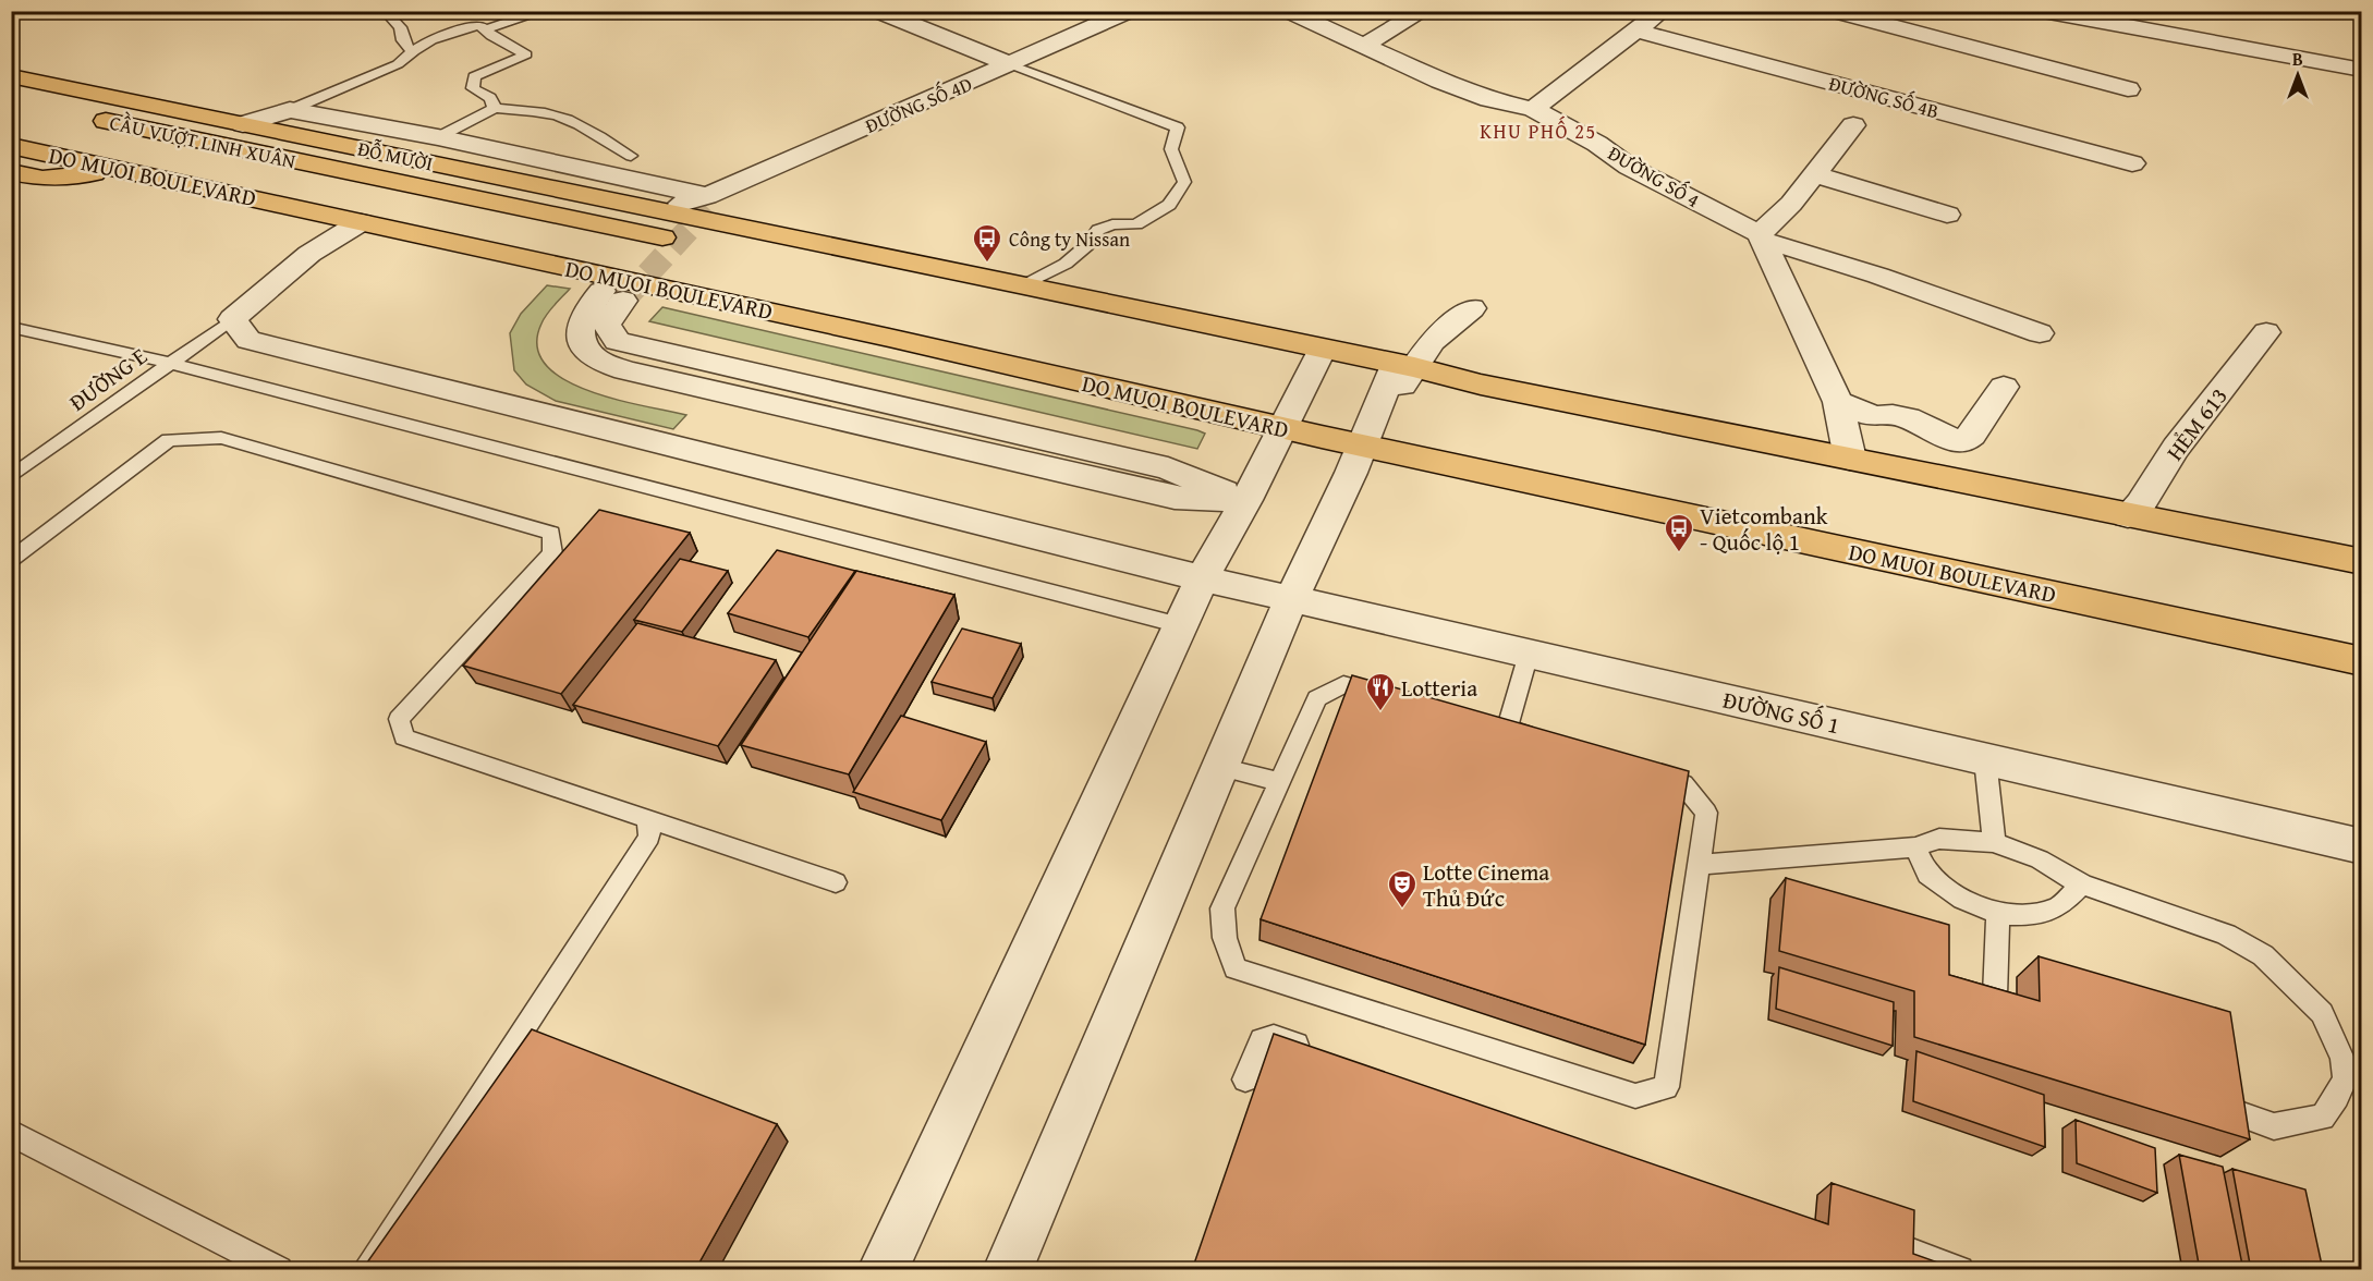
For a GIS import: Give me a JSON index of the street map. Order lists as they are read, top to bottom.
{
  "streets": {
    "highway": ["CẦU VƯỢT LINH XUÂN", "ĐỖ MƯỜI", "DO MUOI BOULEVARD"],
    "street": [
      "ĐƯỜNG SỐ 4B",
      "ĐƯỜNG SỐ 4D",
      "ĐƯỜNG SỐ 4",
      "HẺM 613",
      "ĐƯỜNG SỐ 1"
    ],
    "lane": ["ĐƯỜNG E"]
  },
  "crossings": [
    ["CẦU VƯỢT LINH XUÂN", "DO MUOI BOULEVARD"],
    ["ĐƯỜNG E", "ĐƯỜNG SỐ 1"]
  ],
  "districts": ["KHU PHỐ 25"],
  "places": {
    "bus stop": ["Công ty Nissan", "Vietcombank - Quốc lộ 1"],
    "restaurant": ["Lotteria"],
    "theatre": ["Lotte Cinema Thủ Đức"]
  },
  "north": "top"
}
